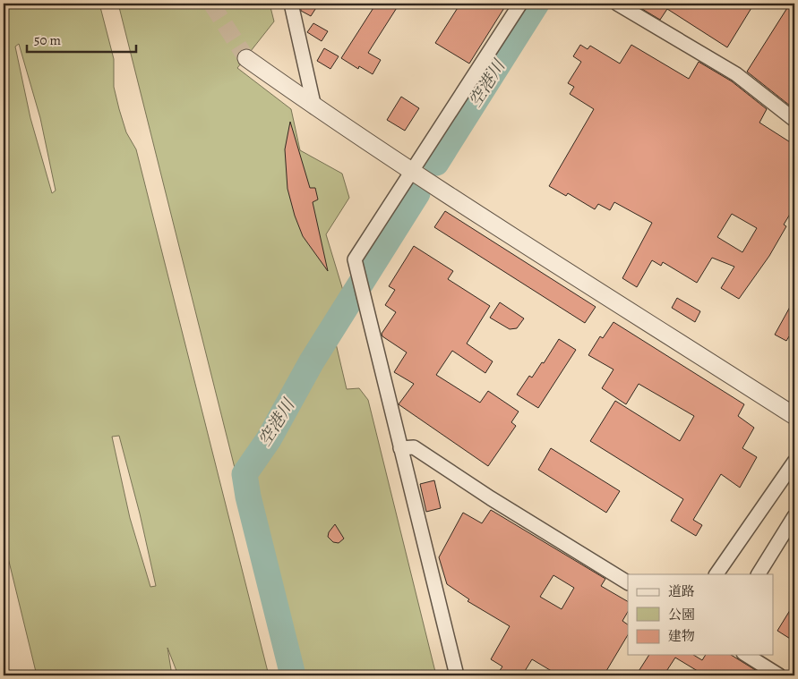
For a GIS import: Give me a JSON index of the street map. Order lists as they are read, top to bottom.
{
  "water": ["空港川"],
  "legend": ["道路", "公園", "建物"],
  "scale_bar": "50 m"
}
